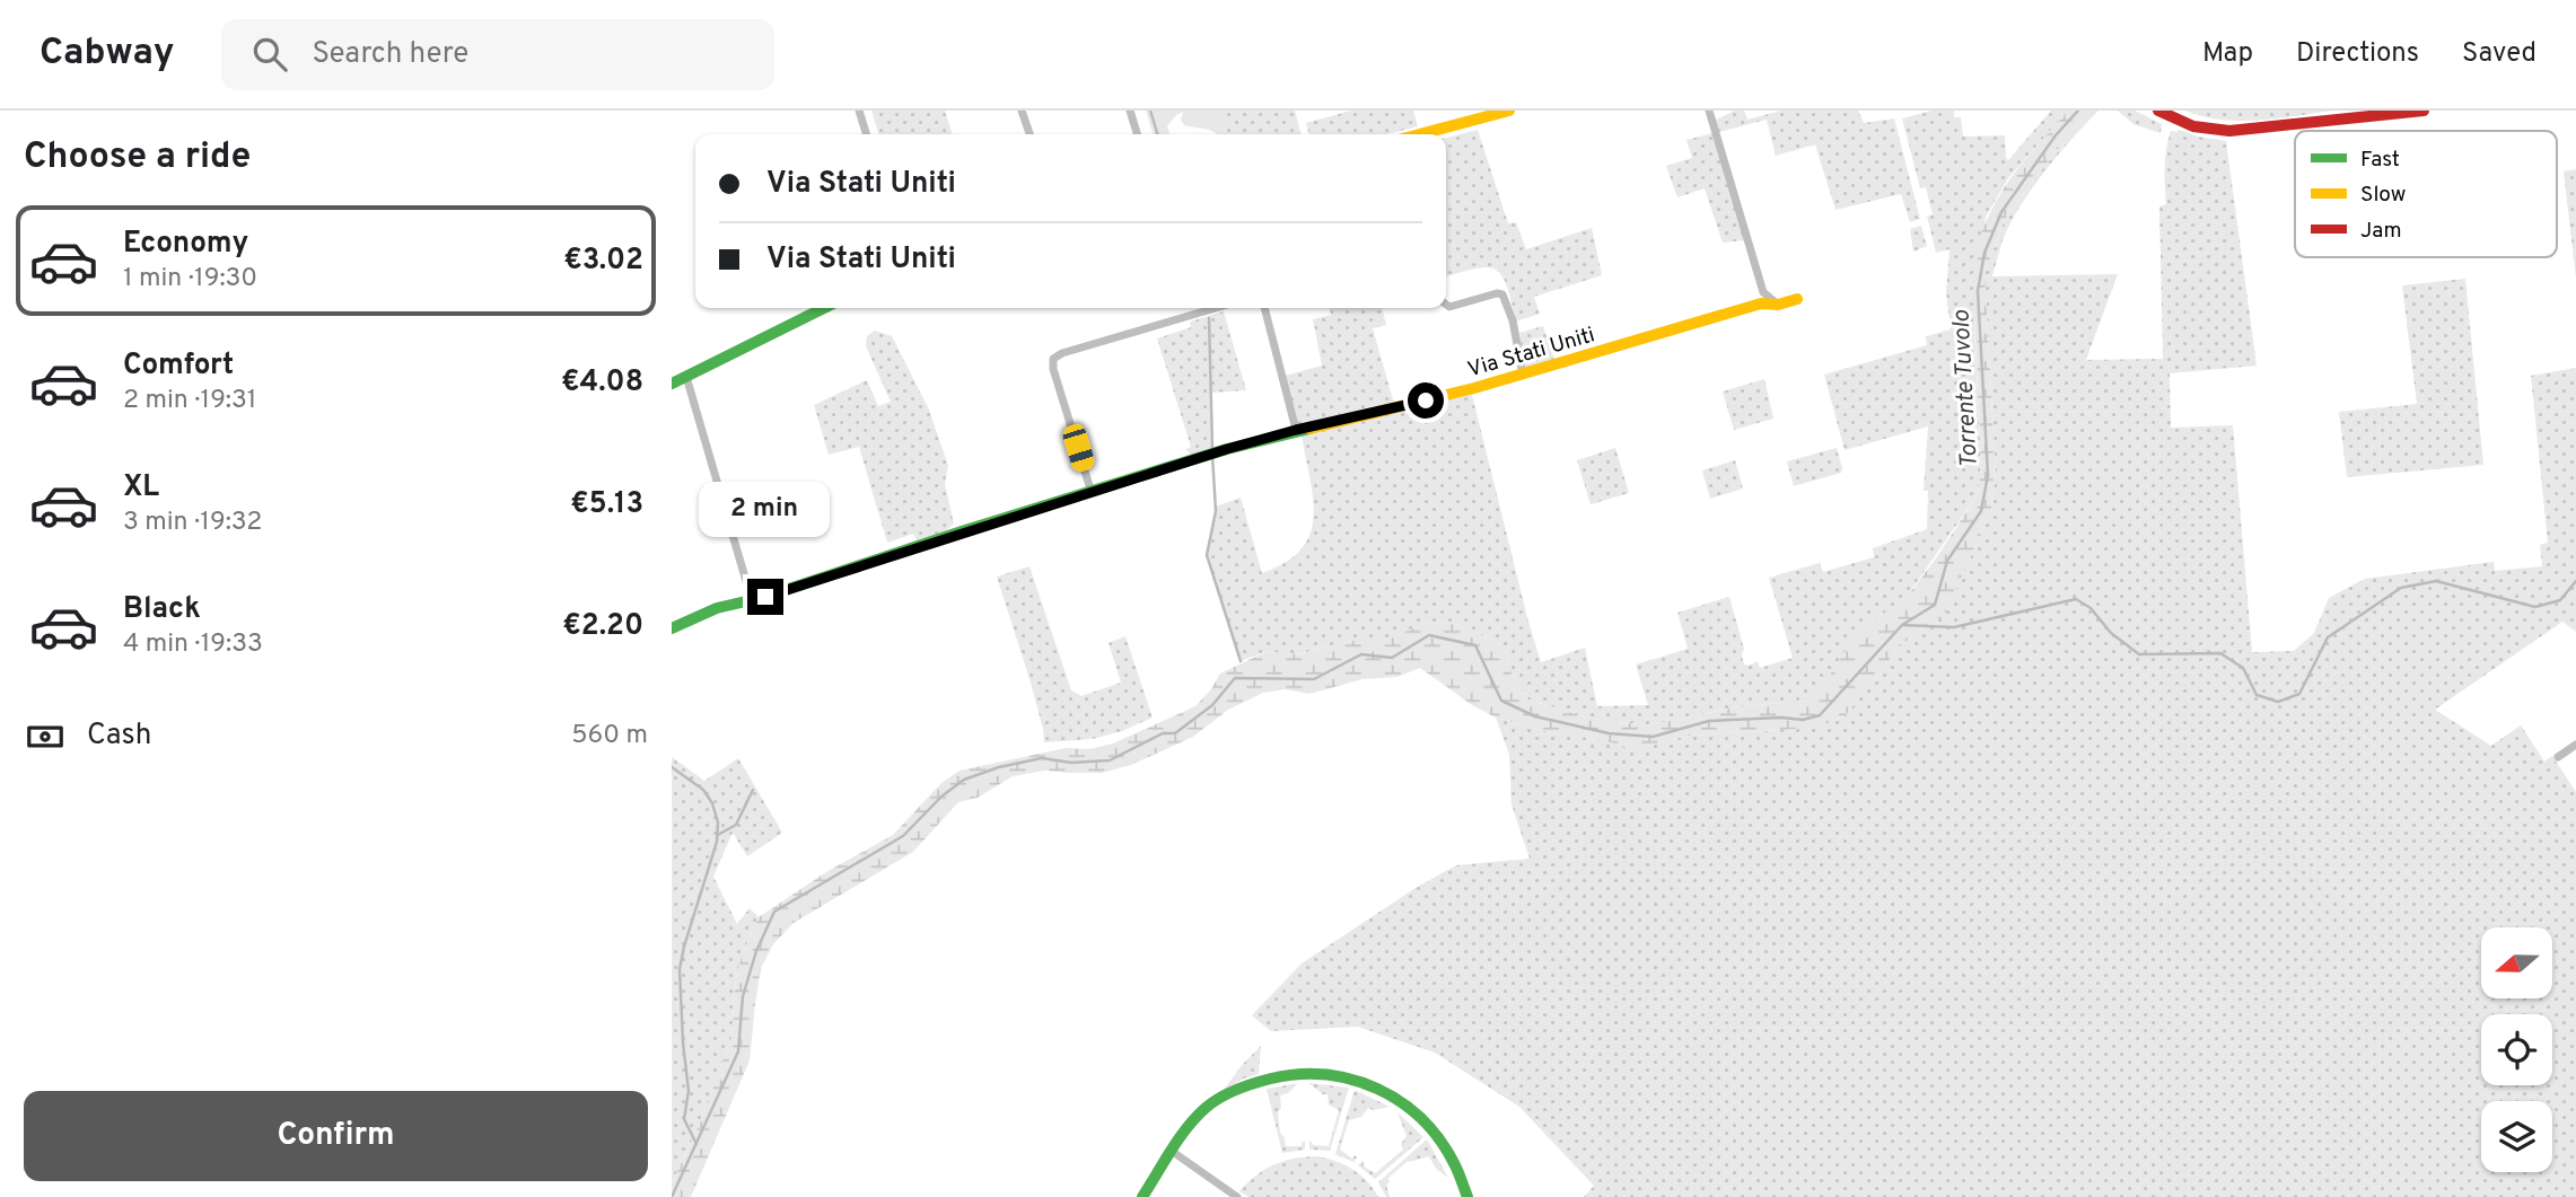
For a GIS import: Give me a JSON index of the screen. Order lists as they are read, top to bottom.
{
  "streets": {
    "street": ["Via Stati Uniti"]
  },
  "water": ["Torrente Tuvolo"],
  "legend": ["Fast", "Slow", "Jam"],
  "north": "left",
  "page": {
    "header": "Cabway",
    "search": "Search here",
    "nav": ["Map", "Directions", "Saved"],
    "heading": "Choose a ride",
    "banner": ["Via Stati Uniti", "Via Stati Uniti"],
    "list": [
      {
        "name": "Economy",
        "note": "1 min · 19:30",
        "value": "€3.02"
      },
      {
        "name": "Comfort",
        "note": "2 min · 19:31",
        "value": "€4.08"
      },
      {
        "name": "XL",
        "note": "3 min · 19:32",
        "value": "€5.13"
      },
      {
        "name": "Black",
        "note": "4 min · 19:33",
        "value": "€2.20"
      }
    ],
    "bubble": "2 min",
    "pay": ["Cash", "560 m"],
    "buttons": "Confirm"
  }
}
